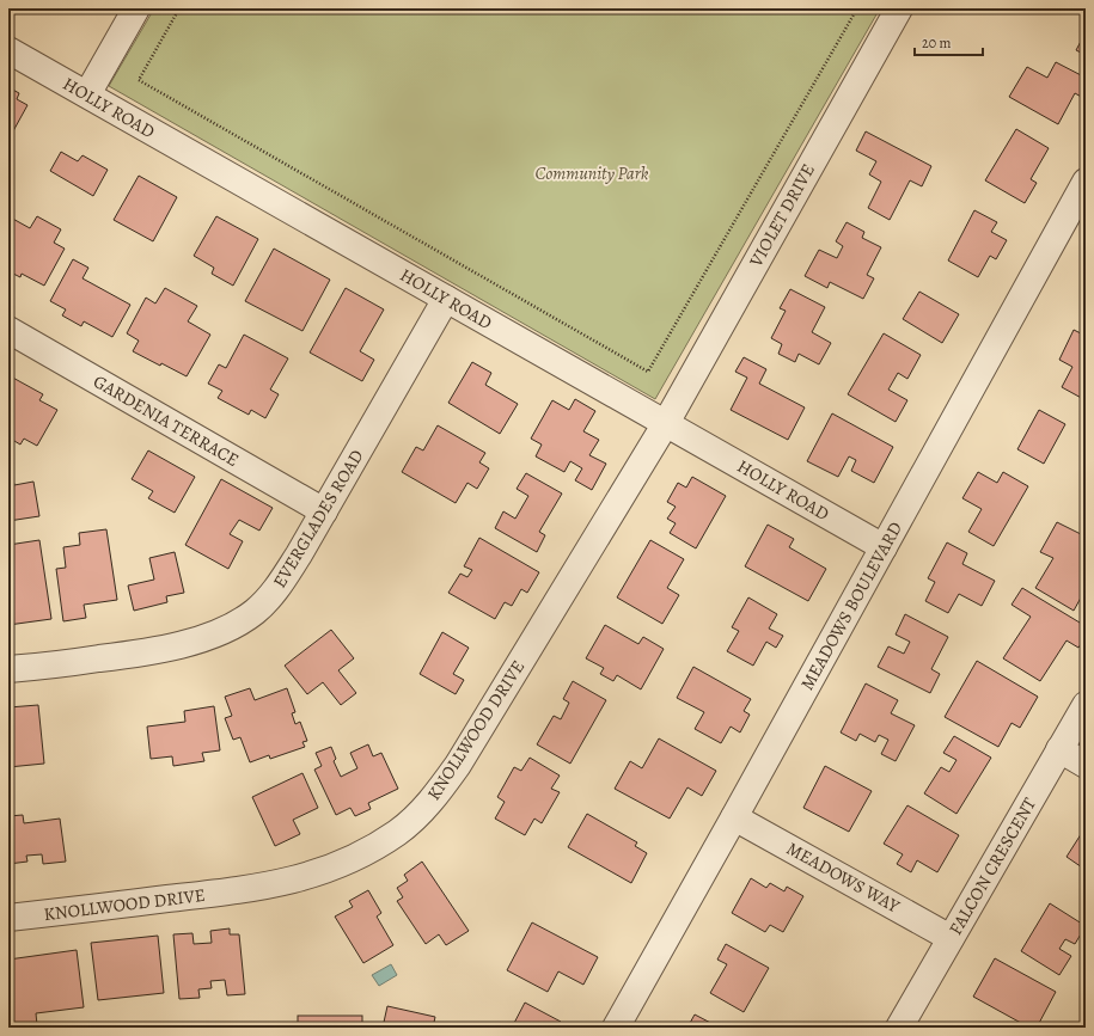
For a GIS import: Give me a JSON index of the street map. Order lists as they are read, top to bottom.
{
  "streets": {
    "street": [
      "HOLLY ROAD",
      "VIOLET DRIVE",
      "GARDENIA TERRACE",
      "EVERGLADES ROAD",
      "MEADOWS BOULEVARD",
      "KNOLLWOOD DRIVE",
      "FALCON CRESCENT",
      "MEADOWS WAY"
    ]
  },
  "crossings": [
    ["HOLLY ROAD", "VIOLET DRIVE"],
    ["HOLLY ROAD", "EVERGLADES ROAD"],
    ["HOLLY ROAD", "MEADOWS BOULEVARD"],
    ["HOLLY ROAD", "KNOLLWOOD DRIVE"],
    ["VIOLET DRIVE", "KNOLLWOOD DRIVE"],
    ["GARDENIA TERRACE", "EVERGLADES ROAD"],
    ["MEADOWS BOULEVARD", "MEADOWS WAY"],
    ["FALCON CRESCENT", "MEADOWS WAY"]
  ],
  "parks": ["Community Park"],
  "scale_bar": "20 m"
}
